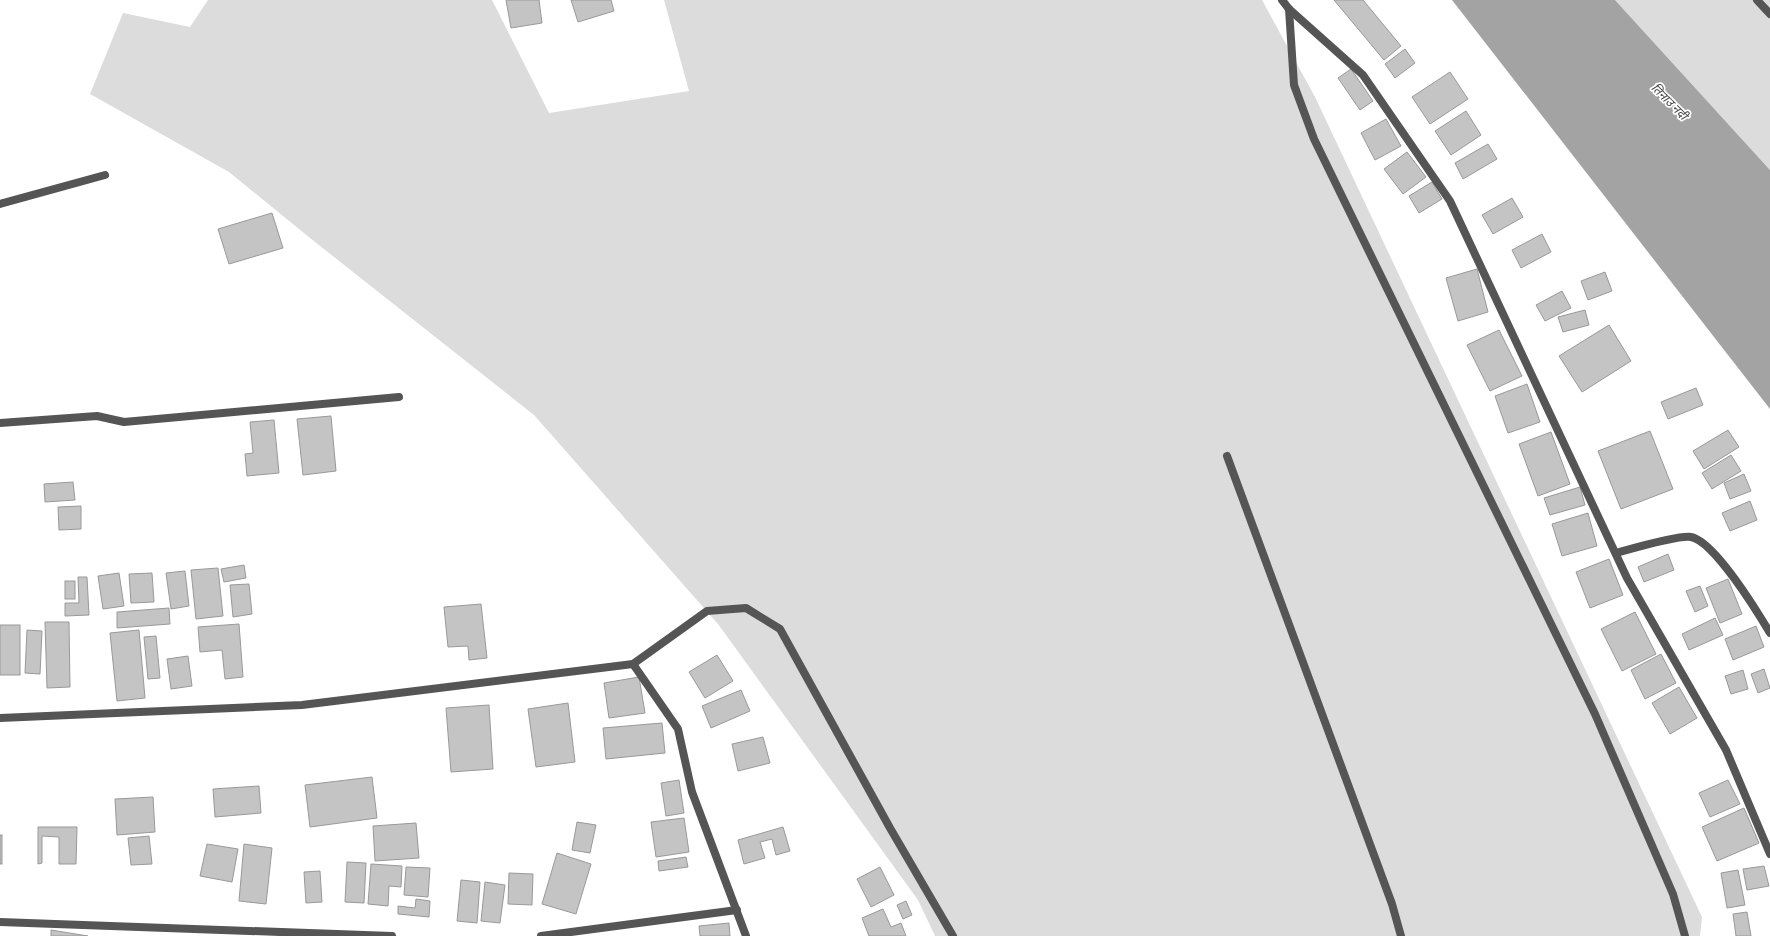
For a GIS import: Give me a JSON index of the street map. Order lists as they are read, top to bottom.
{
  "water": ["तिनाउ नदी"]
}
